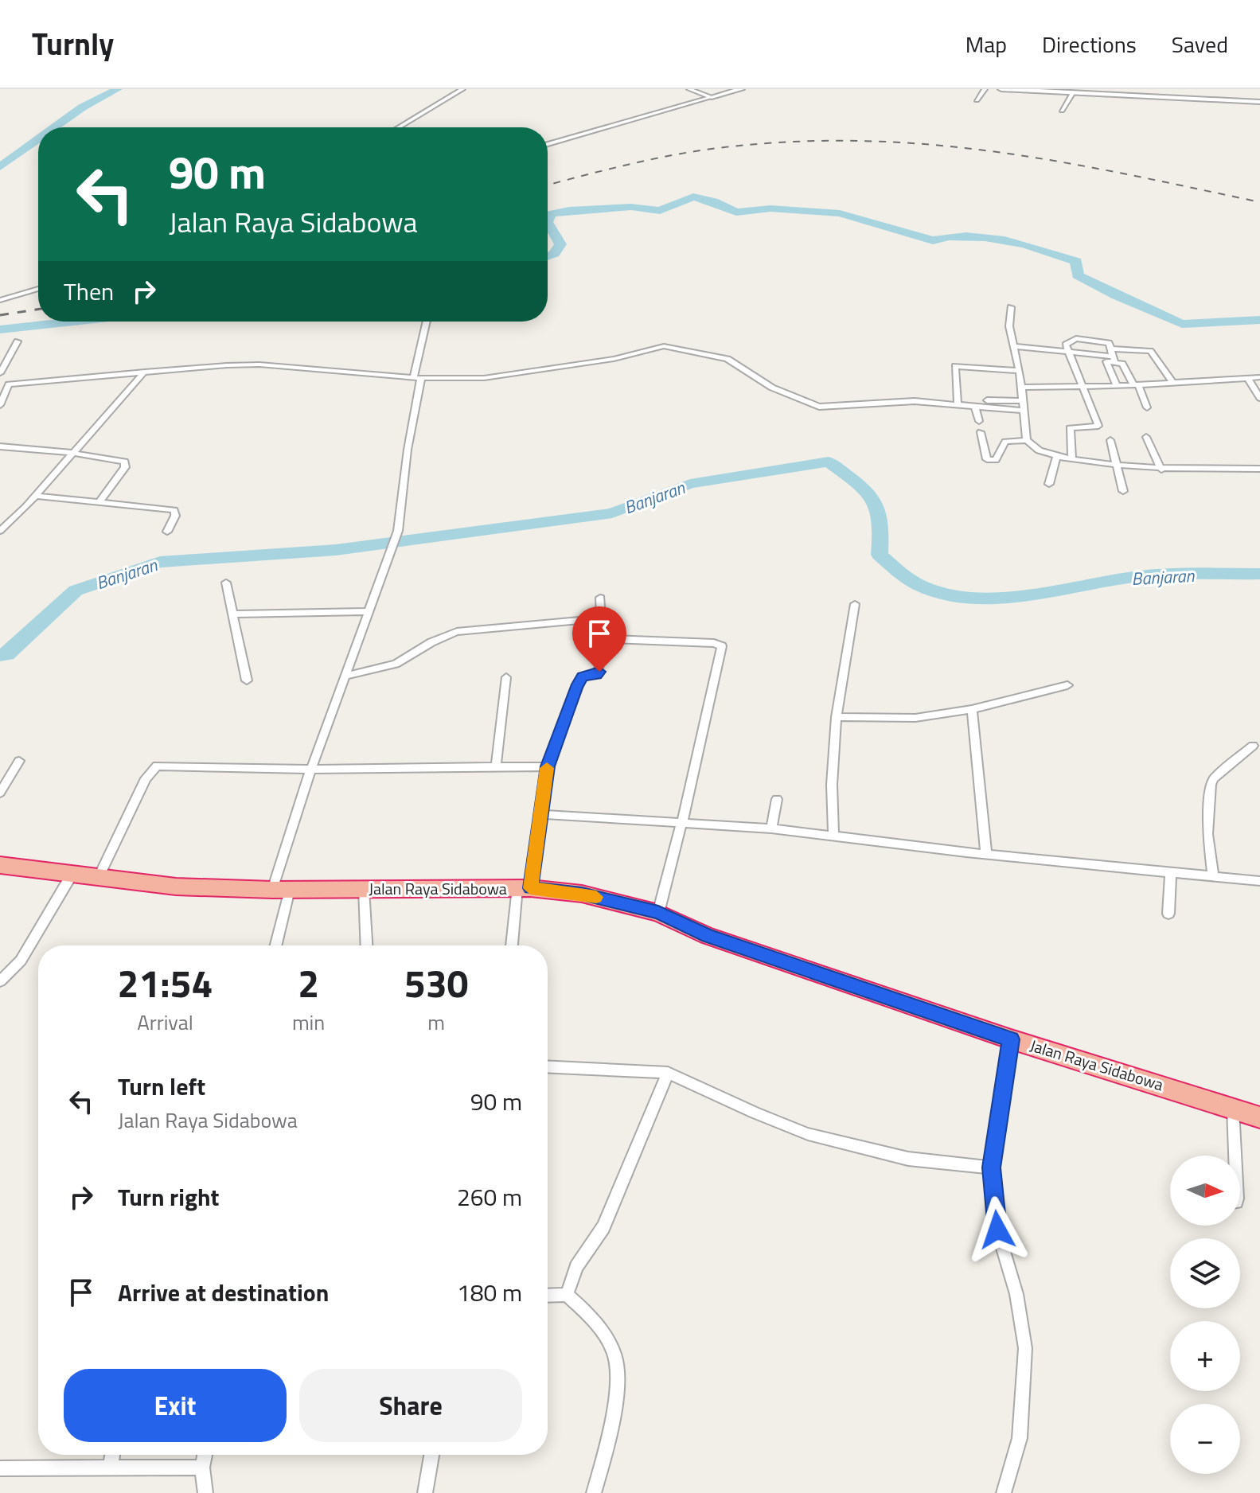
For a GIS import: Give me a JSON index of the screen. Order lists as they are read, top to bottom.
{
  "streets": {
    "highway": ["Jalan Raya Sidabowa"]
  },
  "water": ["Banjaran"],
  "north": "right",
  "page": {
    "header": "Turnly",
    "nav": ["Map", "Directions", "Saved"],
    "turn": ["90 m", "Jalan Raya Sidabowa"],
    "then": "Then",
    "eta": [
      "21:54",
      "Arrival",
      "2",
      "min",
      "530",
      "m"
    ],
    "list": [
      {
        "name": "Turn left",
        "note": "Jalan Raya Sidabowa",
        "value": "90 m"
      },
      {
        "name": "Turn right",
        "value": "260 m"
      },
      {
        "name": "Arrive at destination",
        "value": "180 m"
      }
    ],
    "map_buttons": ["+", "−"],
    "buttons": ["Exit", "Share"]
  }
}
